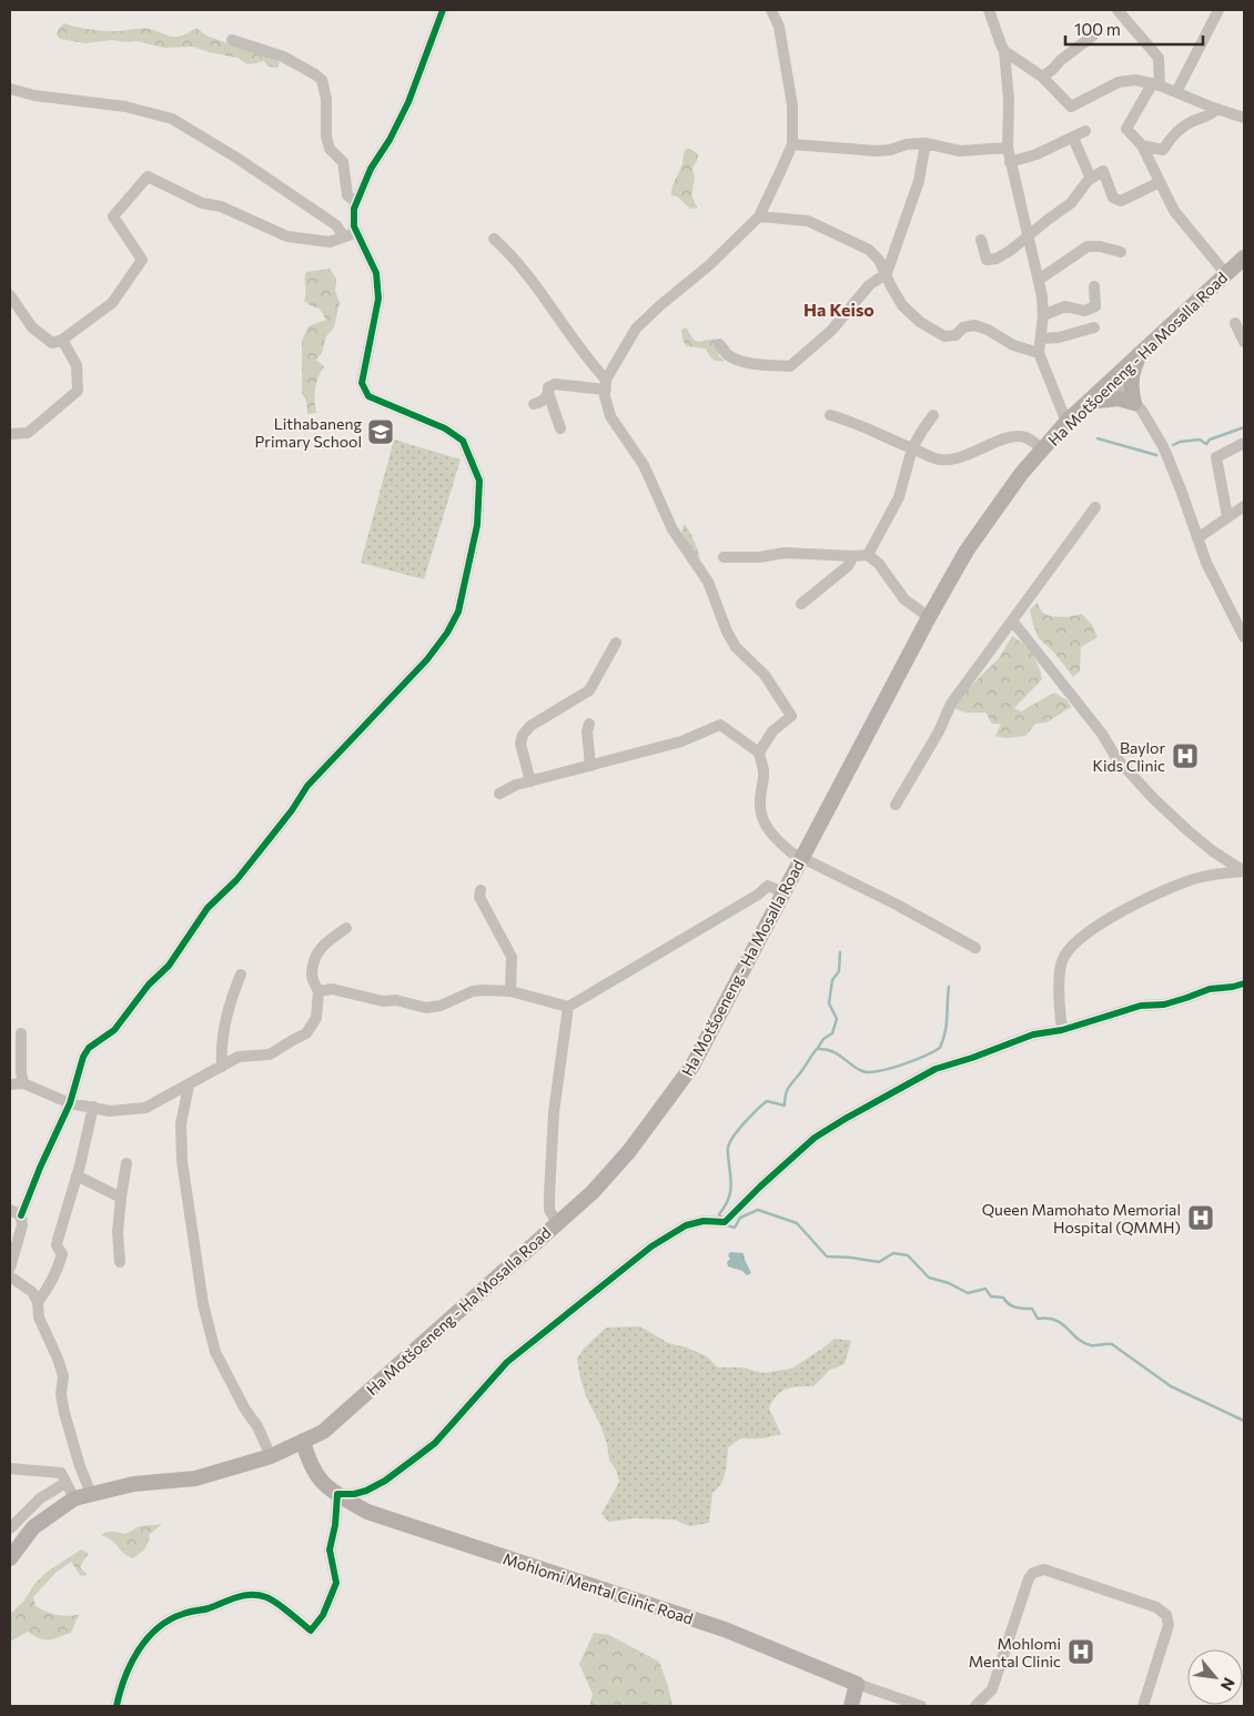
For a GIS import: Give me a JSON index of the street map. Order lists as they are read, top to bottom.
{
  "streets": {
    "main road": ["Ha Motšoeneng - Ha Mosalla Road", "Mohlomi Mental Clinic Road"]
  },
  "crossings": [
    ["Ha Motšoeneng - Ha Mosalla Road", "Mohlomi Mental Clinic Road"]
  ],
  "districts": ["Ha Keiso"],
  "places": {
    "school or university": ["Lithabaneng Primary School"],
    "hospital": ["Baylor Kids Clinic", "Queen Mamohato Memorial Hospital (QMMH)", "Mohlomi Mental Clinic"]
  },
  "scale_bar": "100 m",
  "north": "bottom right"
}
